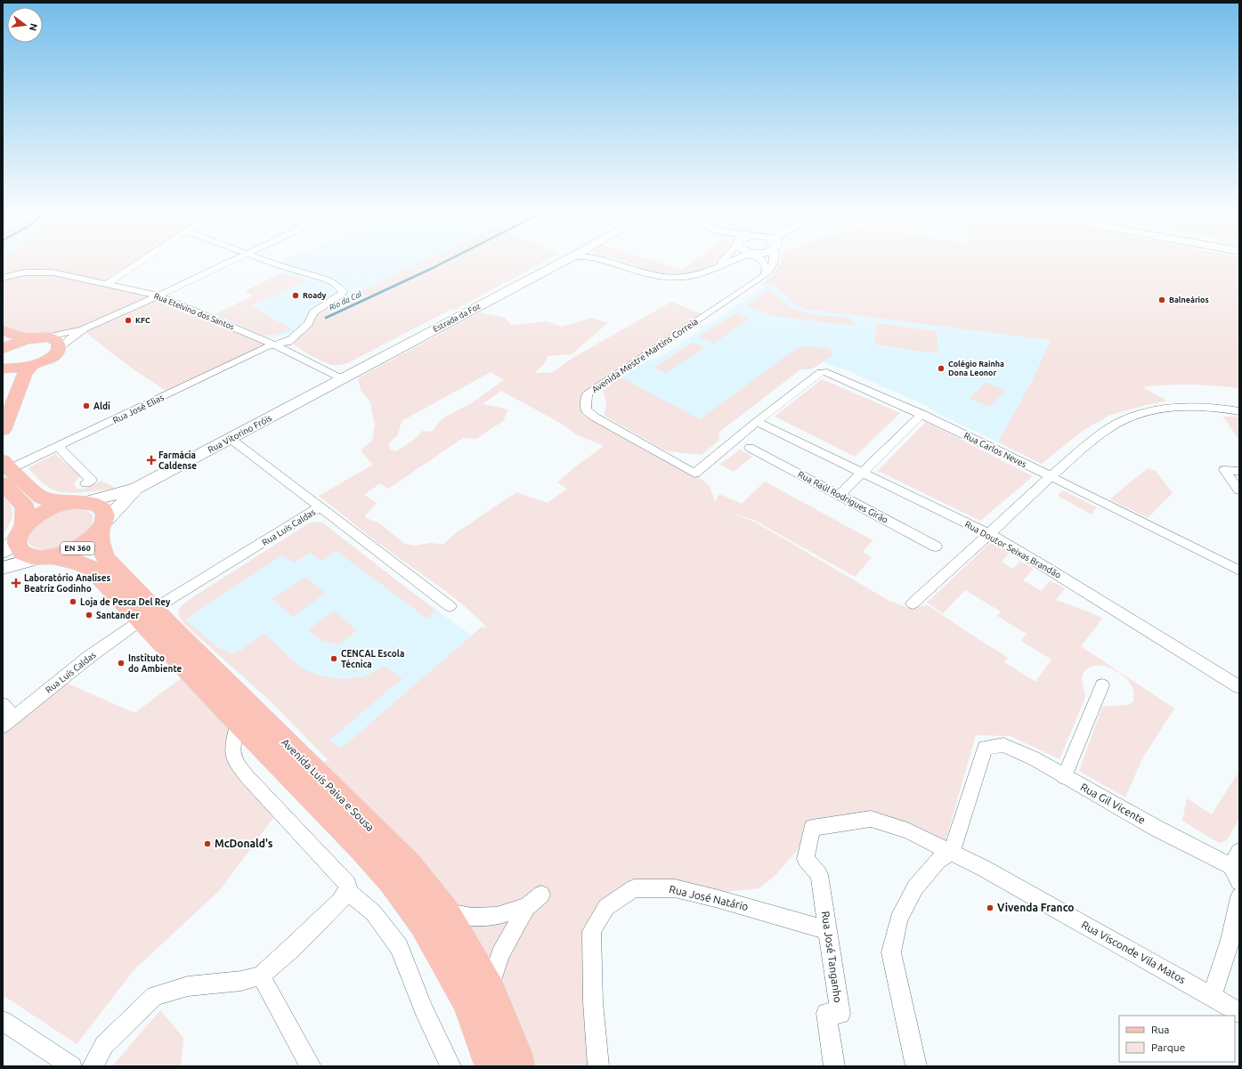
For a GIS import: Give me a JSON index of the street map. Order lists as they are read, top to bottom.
{
  "streets": {
    "main road": [
      "Estrada da Foz",
      "Rua Vitorino Fróis",
      "EN 360",
      "Avenida Luís Paiva e Sousa"
    ],
    "street": [
      "Rua Etelvino dos Santos",
      "Avenida Mestre Martins Correia",
      "Rua José Elias",
      "Rua Carlos Neves",
      "Rua Raúl Rodrigues Girão",
      "Rua Luis Caldas",
      "Rua Doutor Seixas Brandão",
      "Rua Luís Caldas",
      "Rua Gil Vicente",
      "Rua José Natário",
      "Rua Visconde Vila Matos",
      "Rua José Tanganho"
    ]
  },
  "crossings": [
    ["Rua Etelvino dos Santos", "Rua José Elias"],
    ["Estrada da Foz", "Rua Vitorino Fróis"],
    ["Avenida Mestre Martins Correia", "Rua Carlos Neves"],
    ["Avenida Mestre Martins Correia", "Rua Doutor Seixas Brandão"],
    ["Rua Vitorino Fróis", "EN 360"],
    ["Rua Vitorino Fróis", "Avenida Luís Paiva e Sousa"],
    ["Rua Carlos Neves", "Rua Doutor Seixas Brandão"],
    ["Rua Luis Caldas", "Rua Luís Caldas"],
    ["Rua Luis Caldas", "Avenida Luís Paiva e Sousa"],
    ["EN 360", "Avenida Luís Paiva e Sousa"],
    ["Rua Luís Caldas", "Avenida Luís Paiva e Sousa"],
    ["Rua Gil Vicente", "Rua Visconde Vila Matos"],
    ["Rua José Natário", "Rua José Tanganho"],
    ["Rua Visconde Vila Matos", "Rua José Tanganho"]
  ],
  "water": ["Rio da Cal"],
  "places": {
    "other": [
      "Roady",
      "Balneários",
      "KFC",
      "Colégio Rainha Dona Leonor",
      "Aldi",
      "Loja de Pesca Del Rey",
      "Santander",
      "CENCAL Escola Técnica",
      "Instituto do Ambiente",
      "McDonald's",
      "Vivenda Franco"
    ],
    "health": ["Farmácia Caldense", "Laboratório Analises Beatriz Godinho"]
  },
  "legend": ["Rua", "Parque"],
  "north": "right"
}
